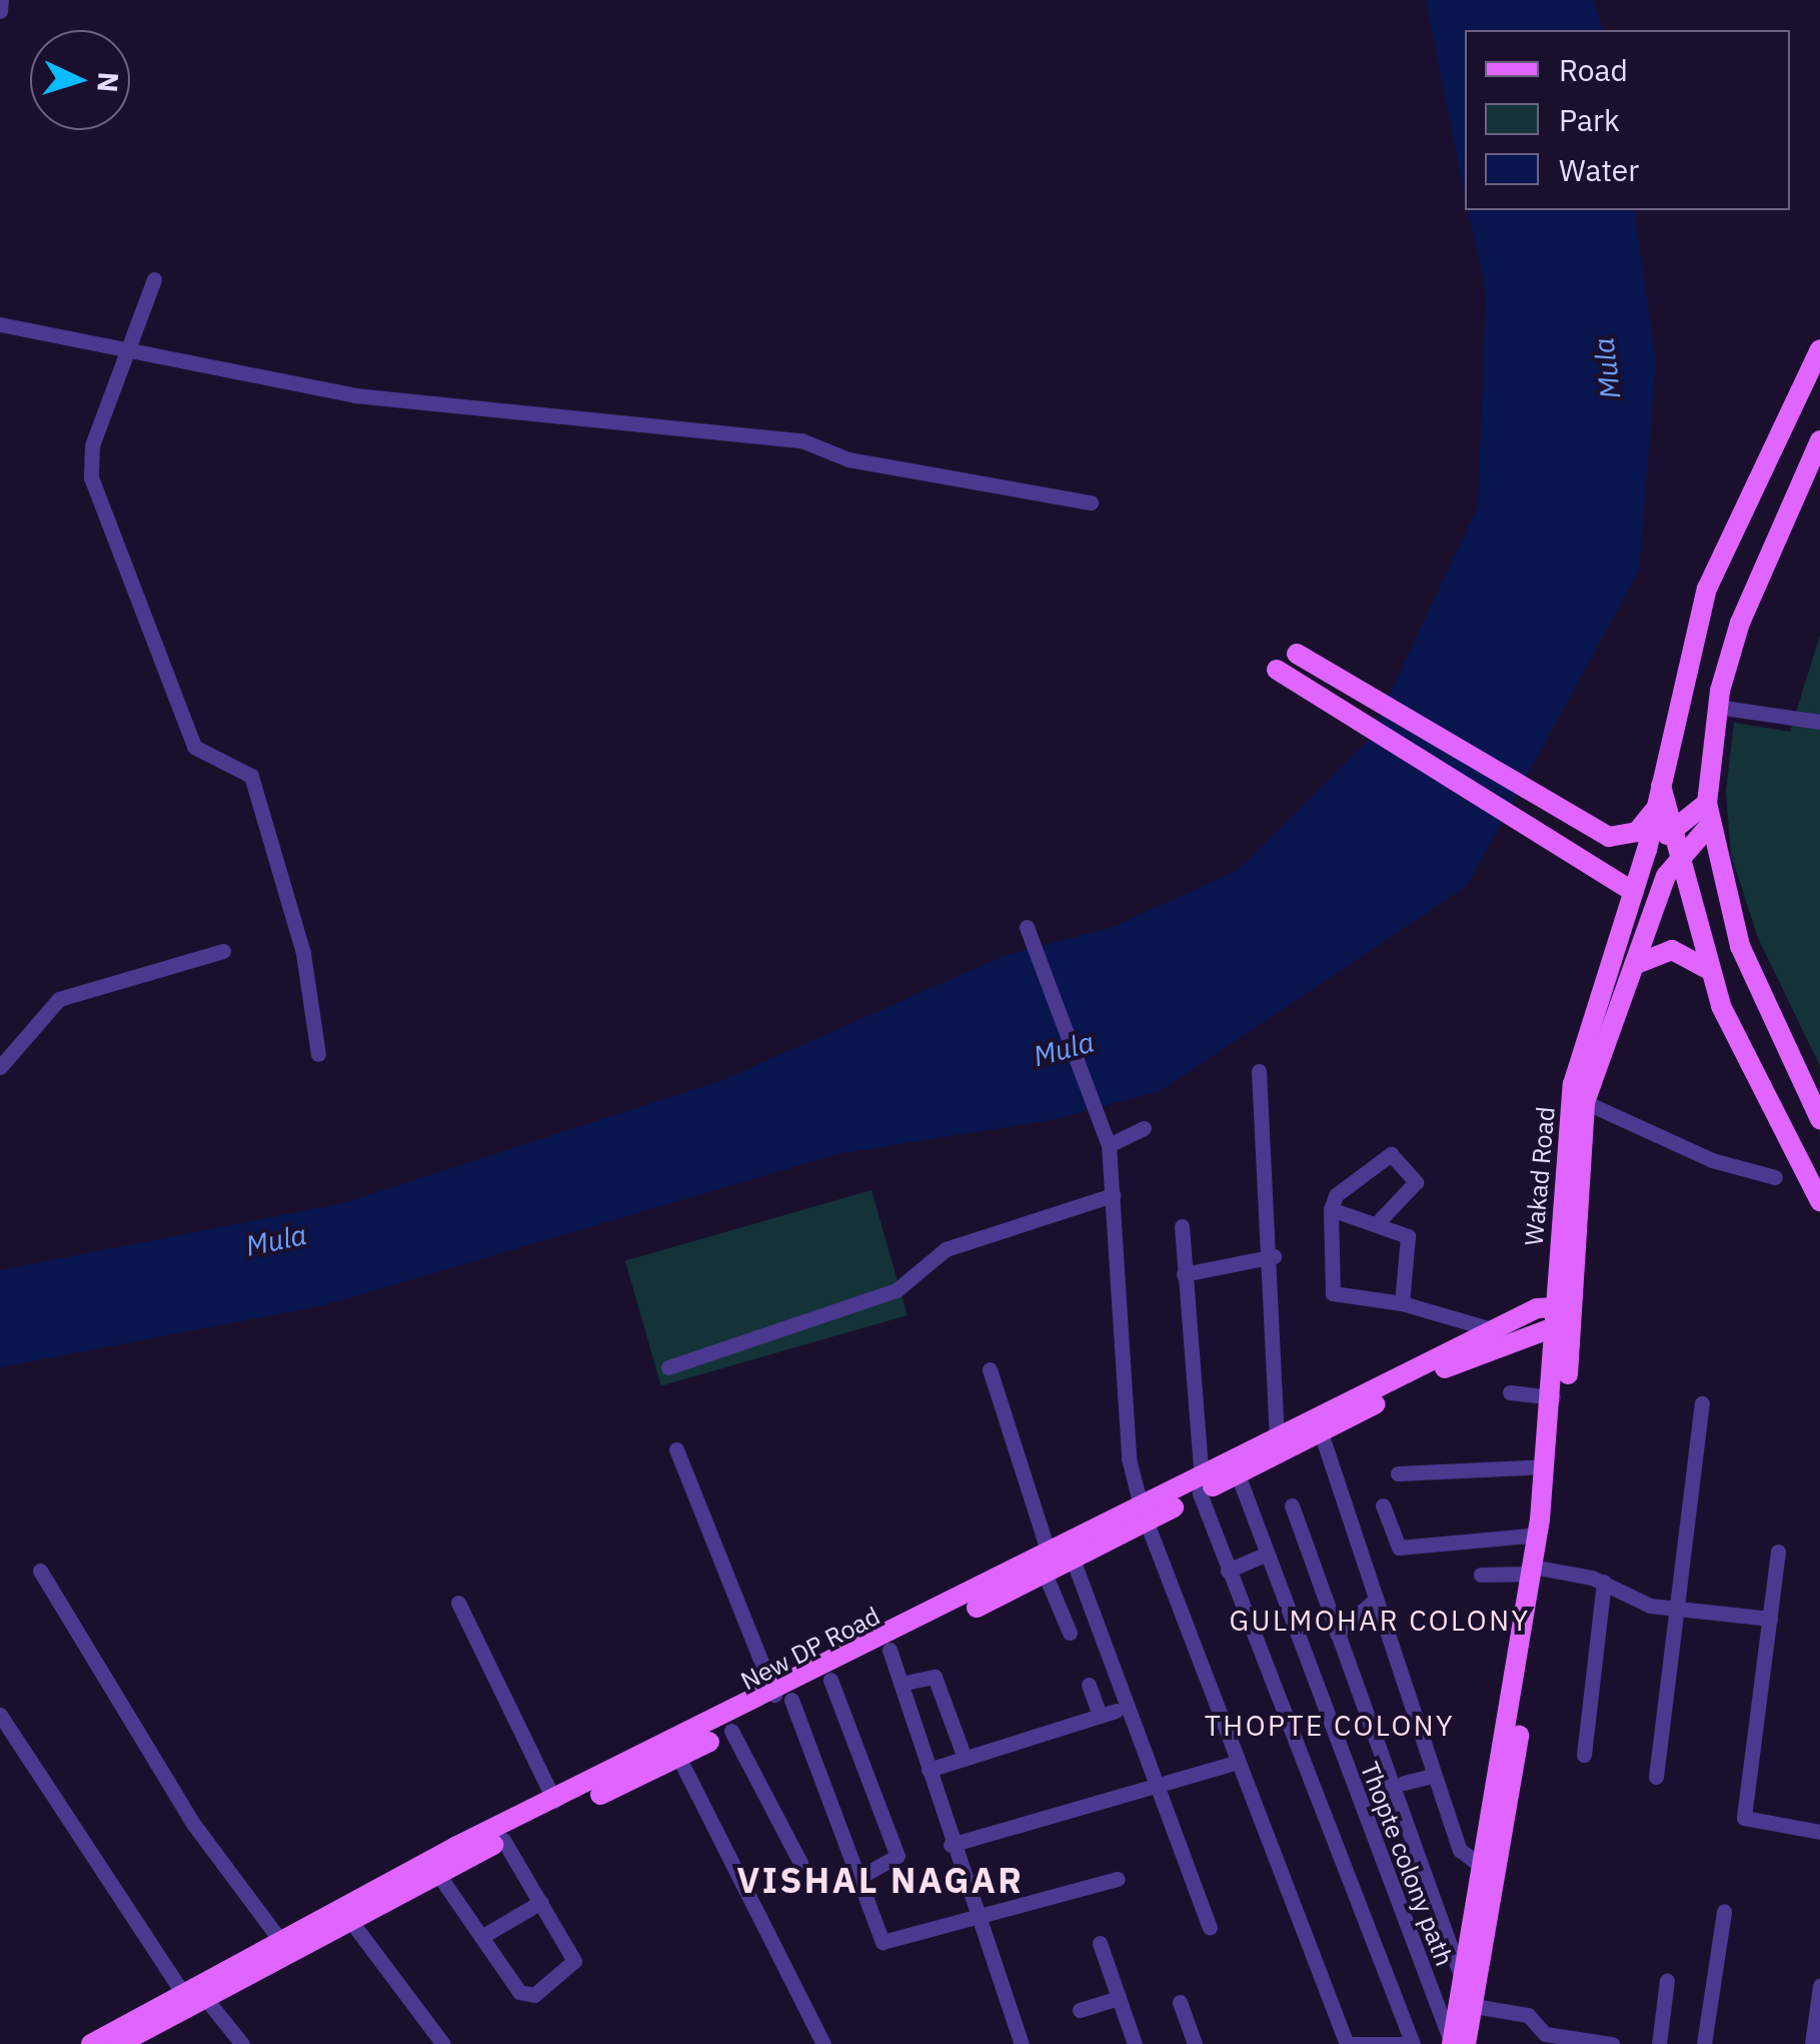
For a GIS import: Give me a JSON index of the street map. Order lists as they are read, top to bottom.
{
  "streets": {
    "main road": ["Wakad Road", "New DP Road"],
    "street": ["Thopte colony path"]
  },
  "crossings": [
    ["Wakad Road", "New DP Road"],
    ["Wakad Road", "Thopte colony path"],
    ["New DP Road", "Thopte colony path"]
  ],
  "districts": ["GULMOHAR COLONY", "THOPTE COLONY", "VISHAL NAGAR"],
  "water": ["Mula"],
  "legend": ["Road", "Park", "Water"],
  "north": "right"
}
